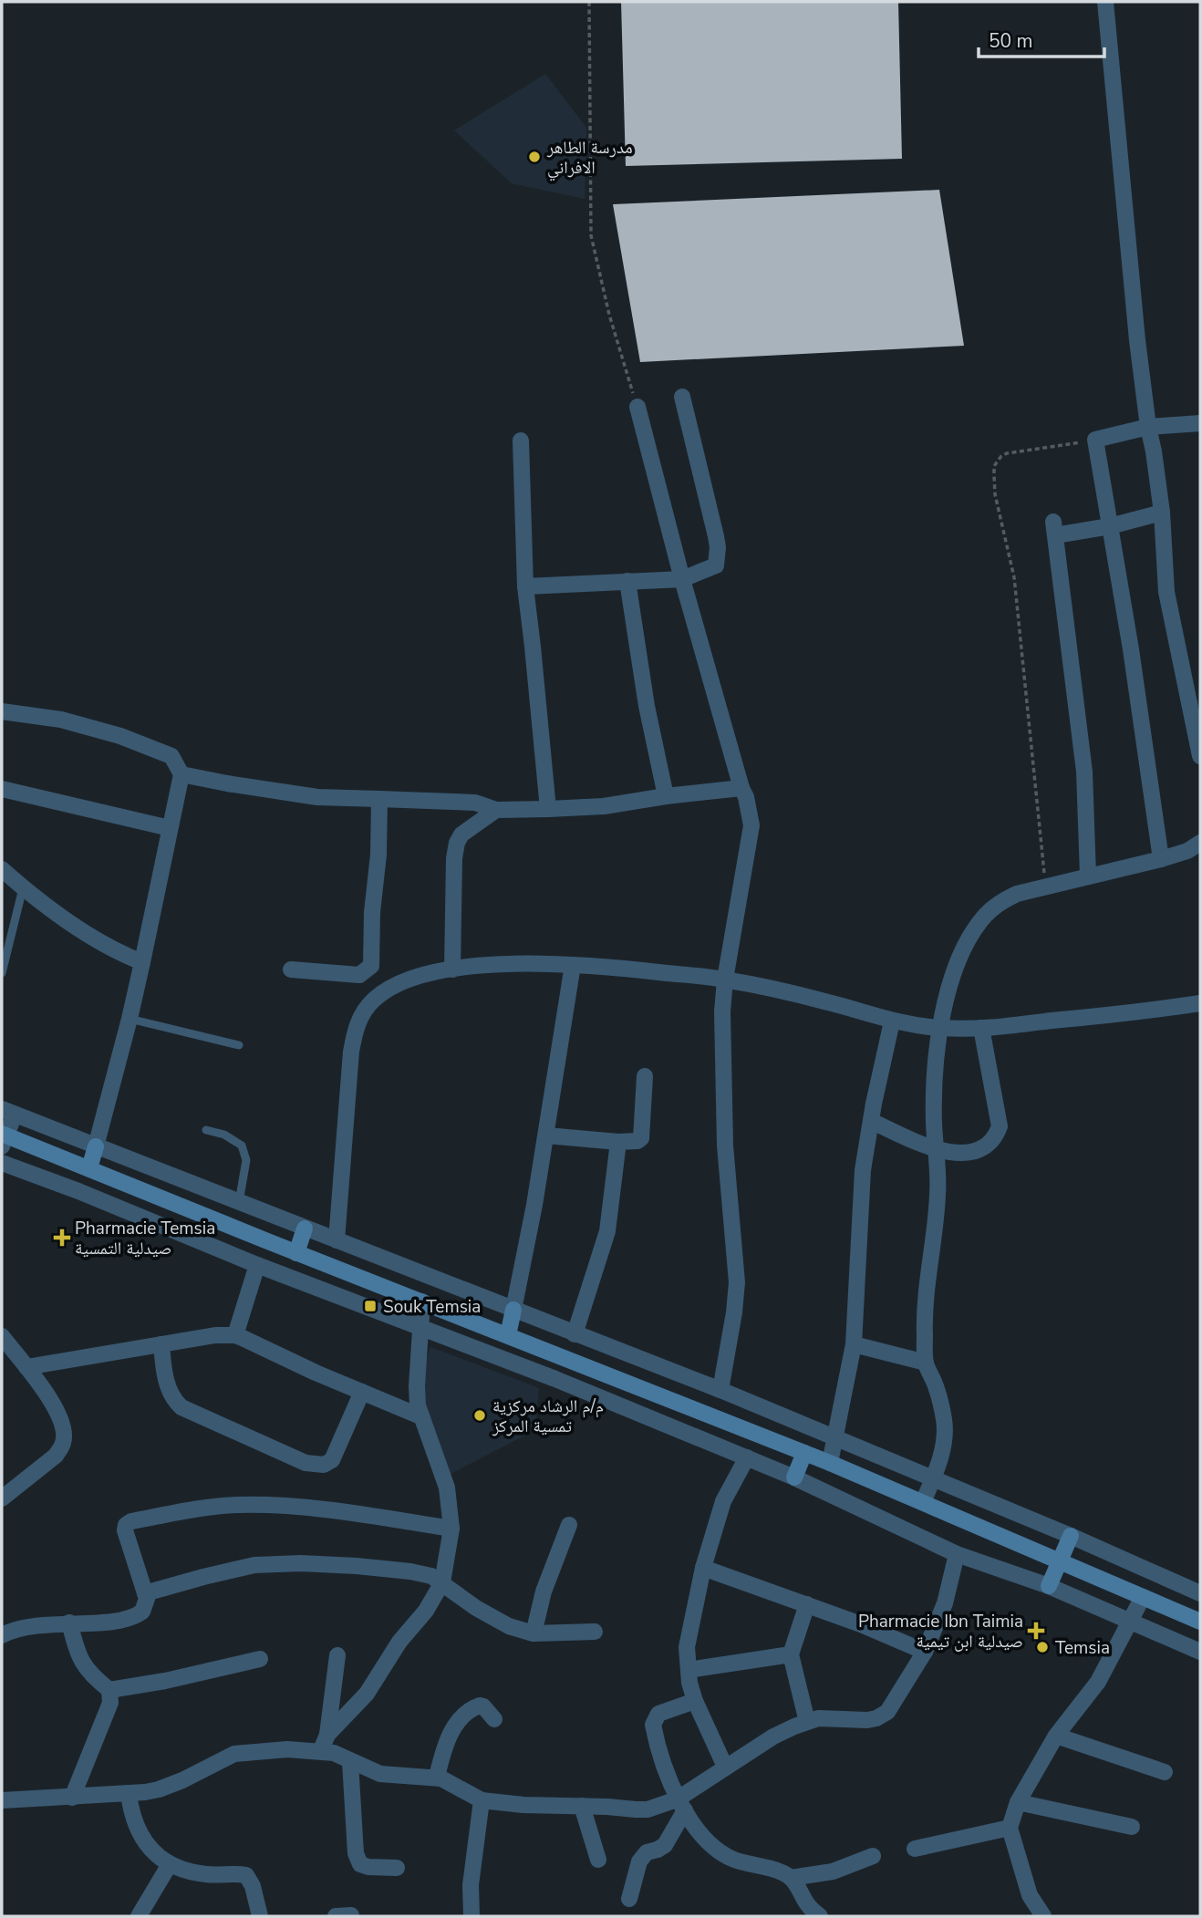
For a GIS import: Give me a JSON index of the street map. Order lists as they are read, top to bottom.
{
  "places": {
    "other": ["مدرسة الطاهر الافراني", "م/م الرشاد مركزية تمسية المركز", "Temsia"],
    "health": ["Pharmacie Temsia صيدلية التمسية", "Pharmacie Ibn Taimia صيدلية ابن تيمية"],
    "transit": ["Souk Temsia"]
  },
  "scale_bar": "50 m"
}
